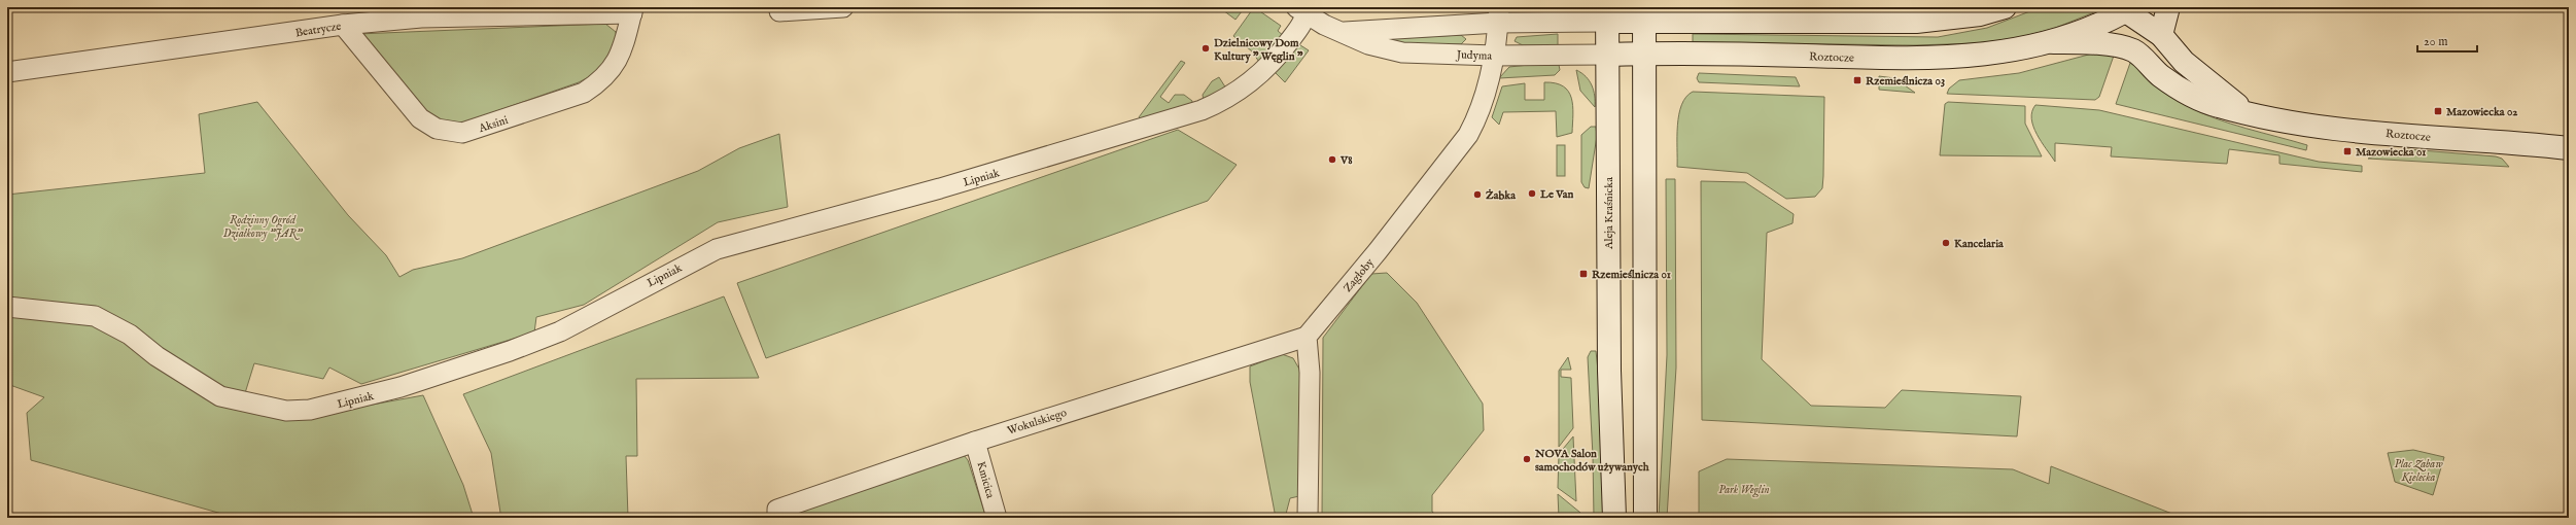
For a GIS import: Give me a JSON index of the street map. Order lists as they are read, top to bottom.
{
  "streets": {
    "street": [
      "Beatrycze",
      "Judyma",
      "Roztocze",
      "Aksini",
      "Lipniak",
      "Aleja Kraśnicka",
      "Zagłoby",
      "Wokulskiego",
      "Kmicica"
    ]
  },
  "crossings": [
    ["Beatrycze", "Aksini"],
    ["Judyma", "Roztocze"],
    ["Judyma", "Lipniak"],
    ["Judyma", "Aleja Kraśnicka"],
    ["Judyma", "Zagłoby"],
    ["Roztocze", "Aleja Kraśnicka"],
    ["Zagłoby", "Wokulskiego"],
    ["Wokulskiego", "Kmicica"]
  ],
  "parks": ["Rodzinny Ogród Działkowy \"JAR\"", "Plac Zabaw Kielecka", "Park Weglin"],
  "places": {
    "other": [
      "Dzielnicowy Dom Kultury \" Węglin \"",
      "V8",
      "Le Van",
      "Żabka",
      "Kancelaria",
      "NOVA Salon samochodów używanych"
    ],
    "transit": [
      "Rzemieślnicza 03",
      "Mazowiecka 02",
      "Mazowiecka 01",
      "Rzemieślnicza 01"
    ]
  },
  "scale_bar": "20 m"
}
